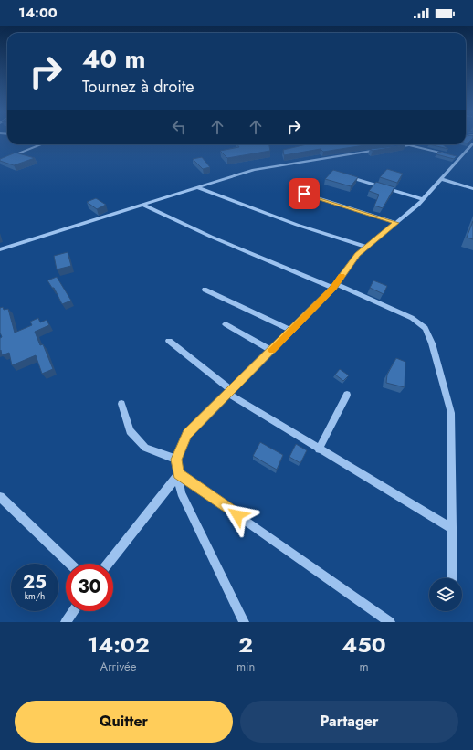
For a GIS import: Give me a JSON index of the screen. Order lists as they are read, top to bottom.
{
  "page": {
    "status": "14:00",
    "turn": ["40 m", "Tournez à droite"],
    "speed": "25 km/h",
    "limit": "30",
    "eta": [
      "14:02",
      "Arrivée",
      "2",
      "min",
      "450",
      "m"
    ],
    "buttons": ["Quitter", "Partager"]
  }
}
